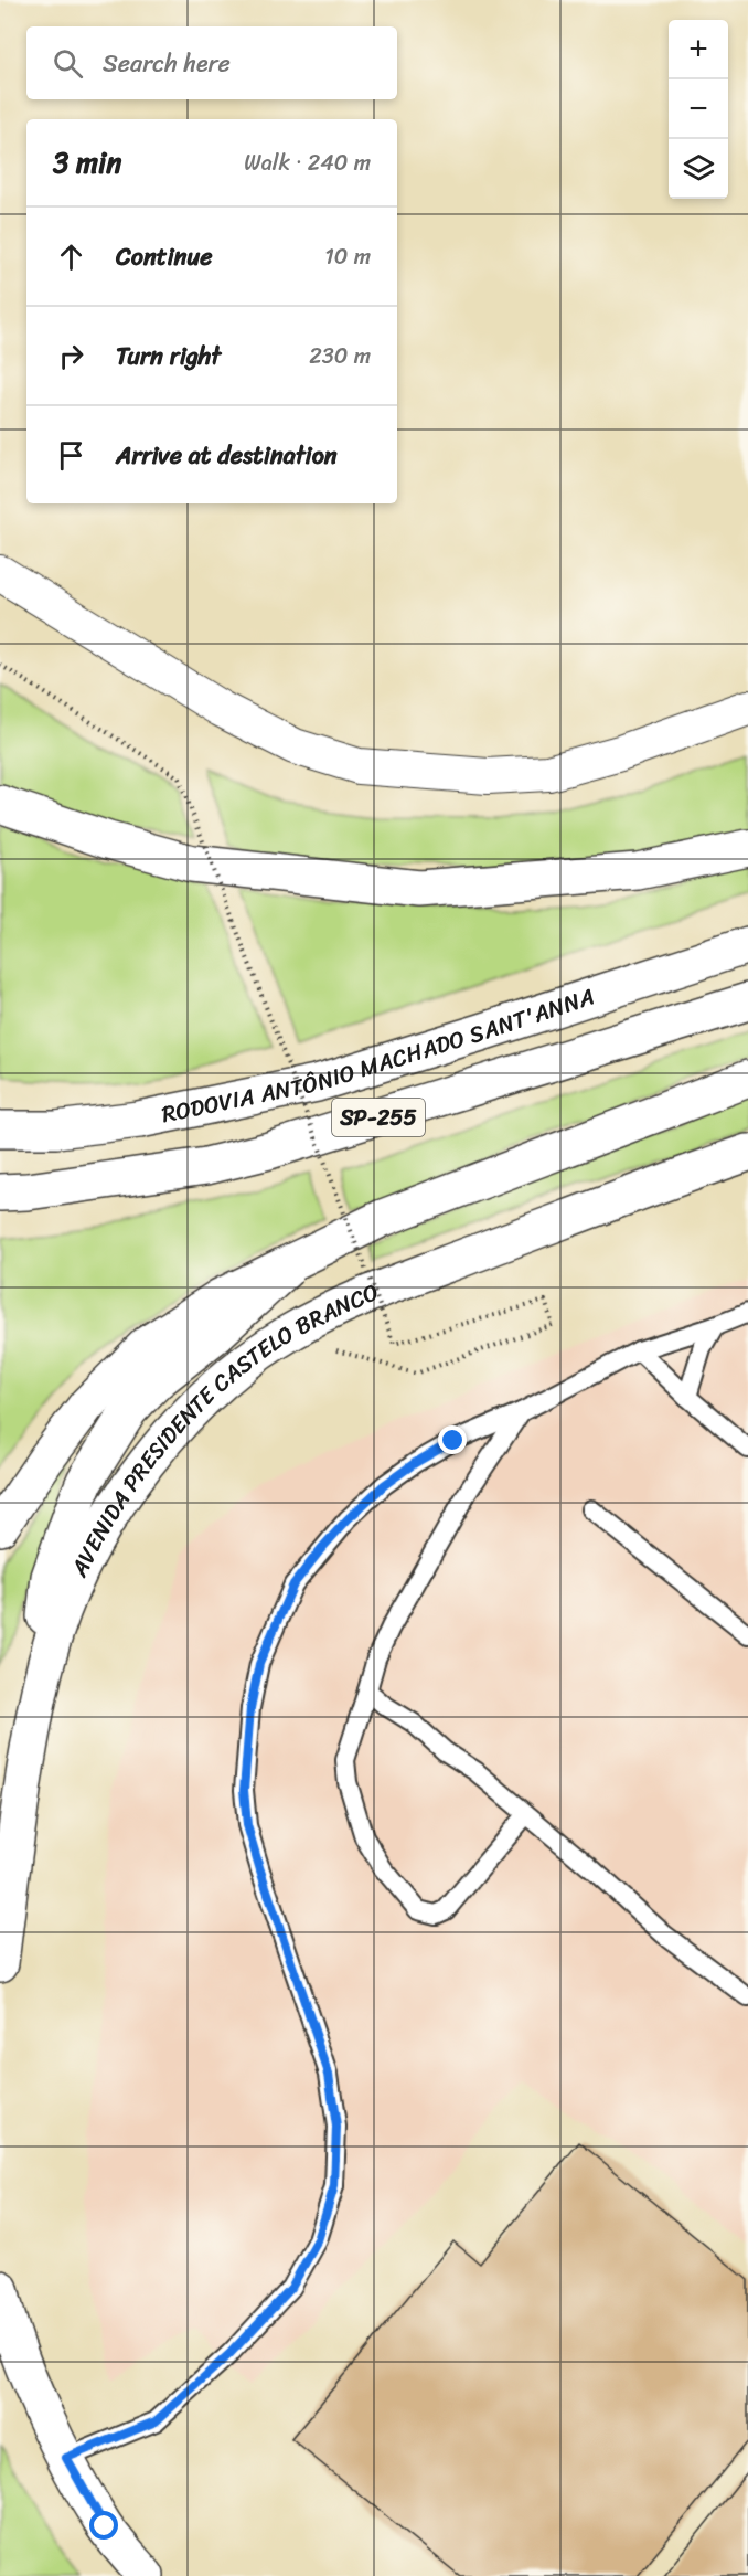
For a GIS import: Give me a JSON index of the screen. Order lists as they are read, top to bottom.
{
  "streets": {
    "main road": ["RODOVIA ANTÔNIO MACHADO SANT'ANNA", "SP-255", "AVENIDA PRESIDENTE CASTELO BRANCO"]
  },
  "page": {
    "map_buttons": ["+", "−"],
    "search": "Search here",
    "heading": ["3 min", "Walk · 240 m"],
    "list": [
      ["Continue", "10 m"],
      ["Turn right", "230 m"],
      "Arrive at destination"
    ]
  }
}
